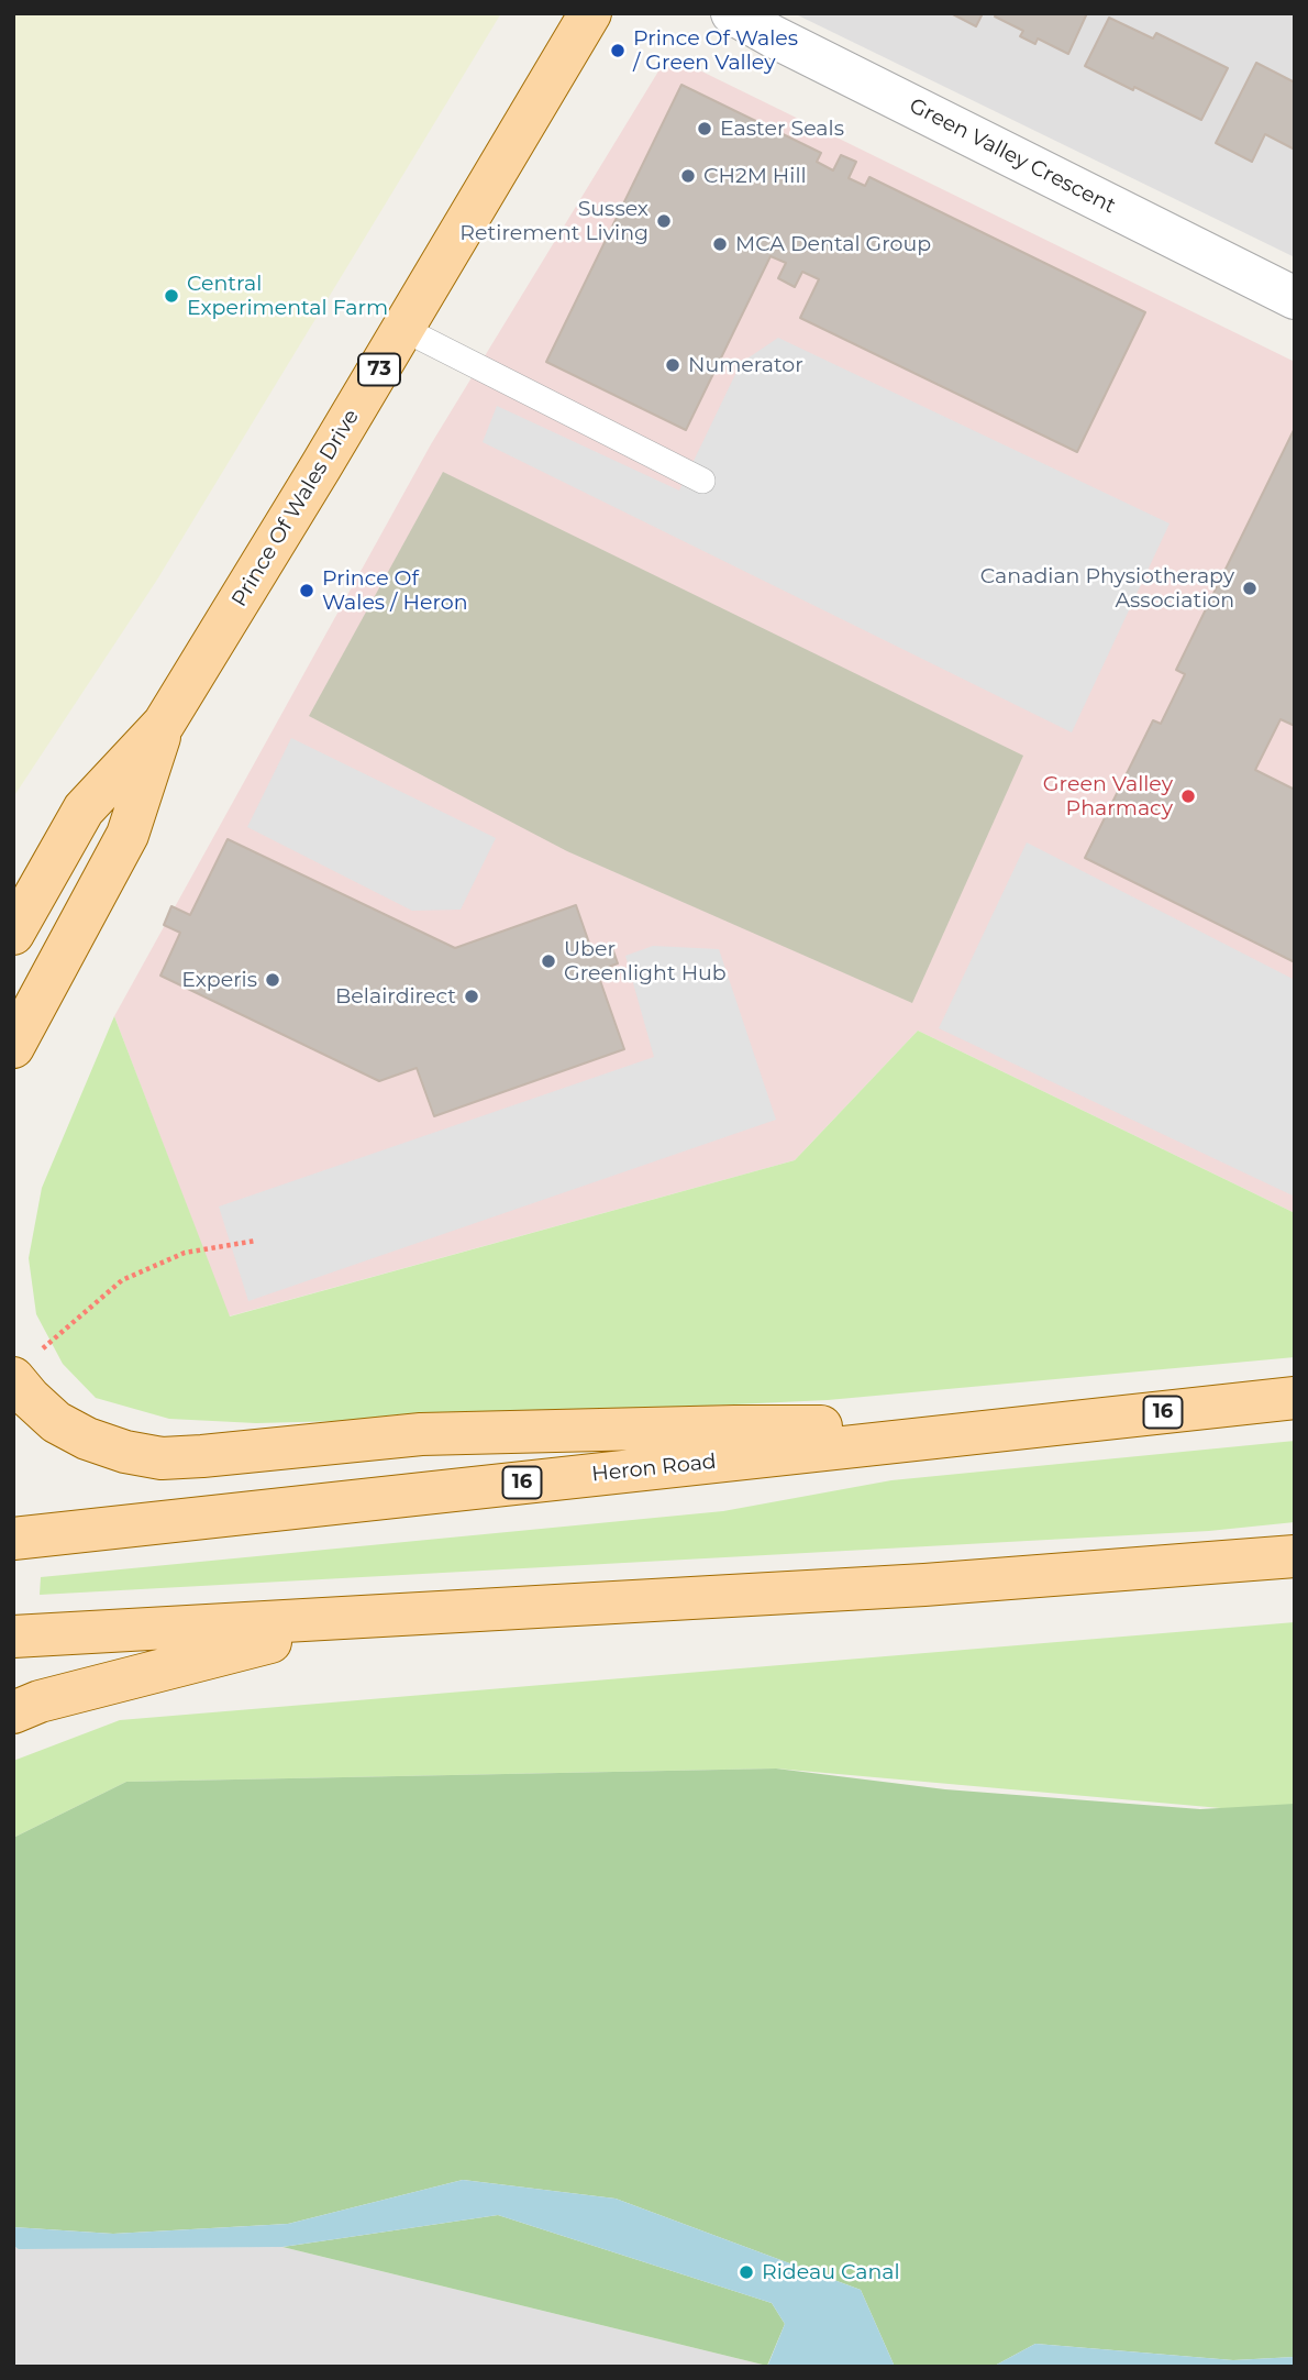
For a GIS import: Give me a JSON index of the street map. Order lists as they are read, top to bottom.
{
  "streets": {
    "main road": [
      "73",
      "Prince Of Wales Drive",
      "16",
      "Heron Road"
    ],
    "street": ["Green Valley Crescent"]
  },
  "places": [
    "Prince Of Wales / Green Valley",
    "Easter Seals",
    "CH2M Hill",
    "Sussex Retirement Living",
    "MCA Dental Group",
    "Central Experimental Farm",
    "Numerator",
    "Canadian Physiotherapy Association",
    "Prince Of Wales / Heron",
    "Green Valley Pharmacy",
    "Uber Greenlight Hub",
    "Experis",
    "Belairdirect",
    "Rideau Canal"
  ]
}
